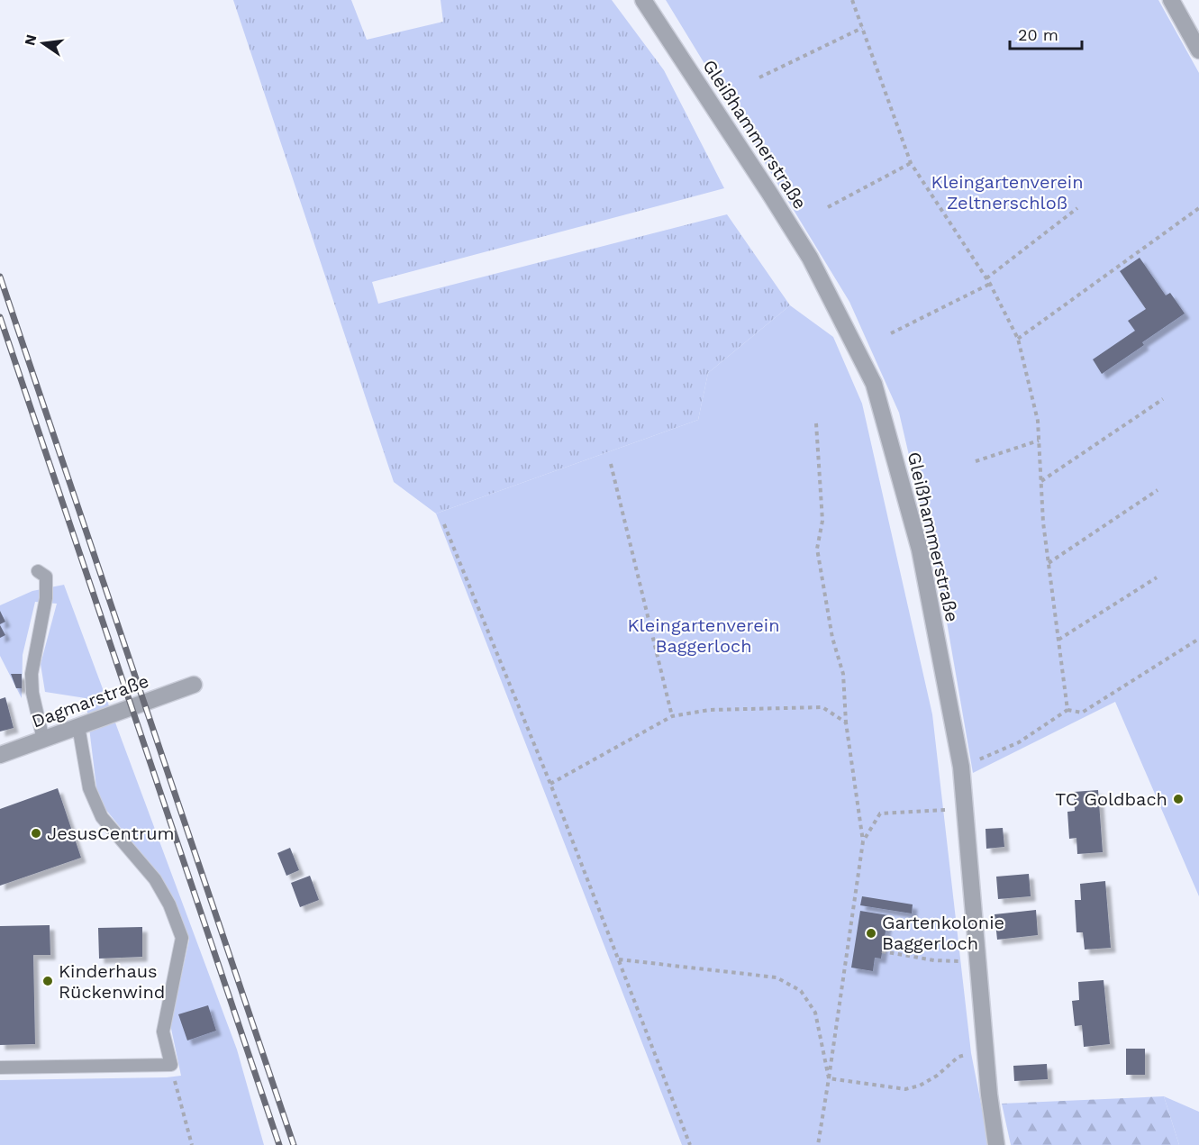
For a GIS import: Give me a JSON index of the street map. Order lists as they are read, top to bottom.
{
  "streets": {
    "street": ["Gleißhammerstraße", "Dagmarstraße"]
  },
  "parks": ["Kleingartenverein Zeltnerschloß", "Kleingartenverein Baggerloch"],
  "places": [
    "TC Goldbach",
    "JesusCentrum",
    "Gartenkolonie Baggerloch",
    "Kinderhaus Rückenwind"
  ],
  "scale_bar": "20 m",
  "north": "left"
}
